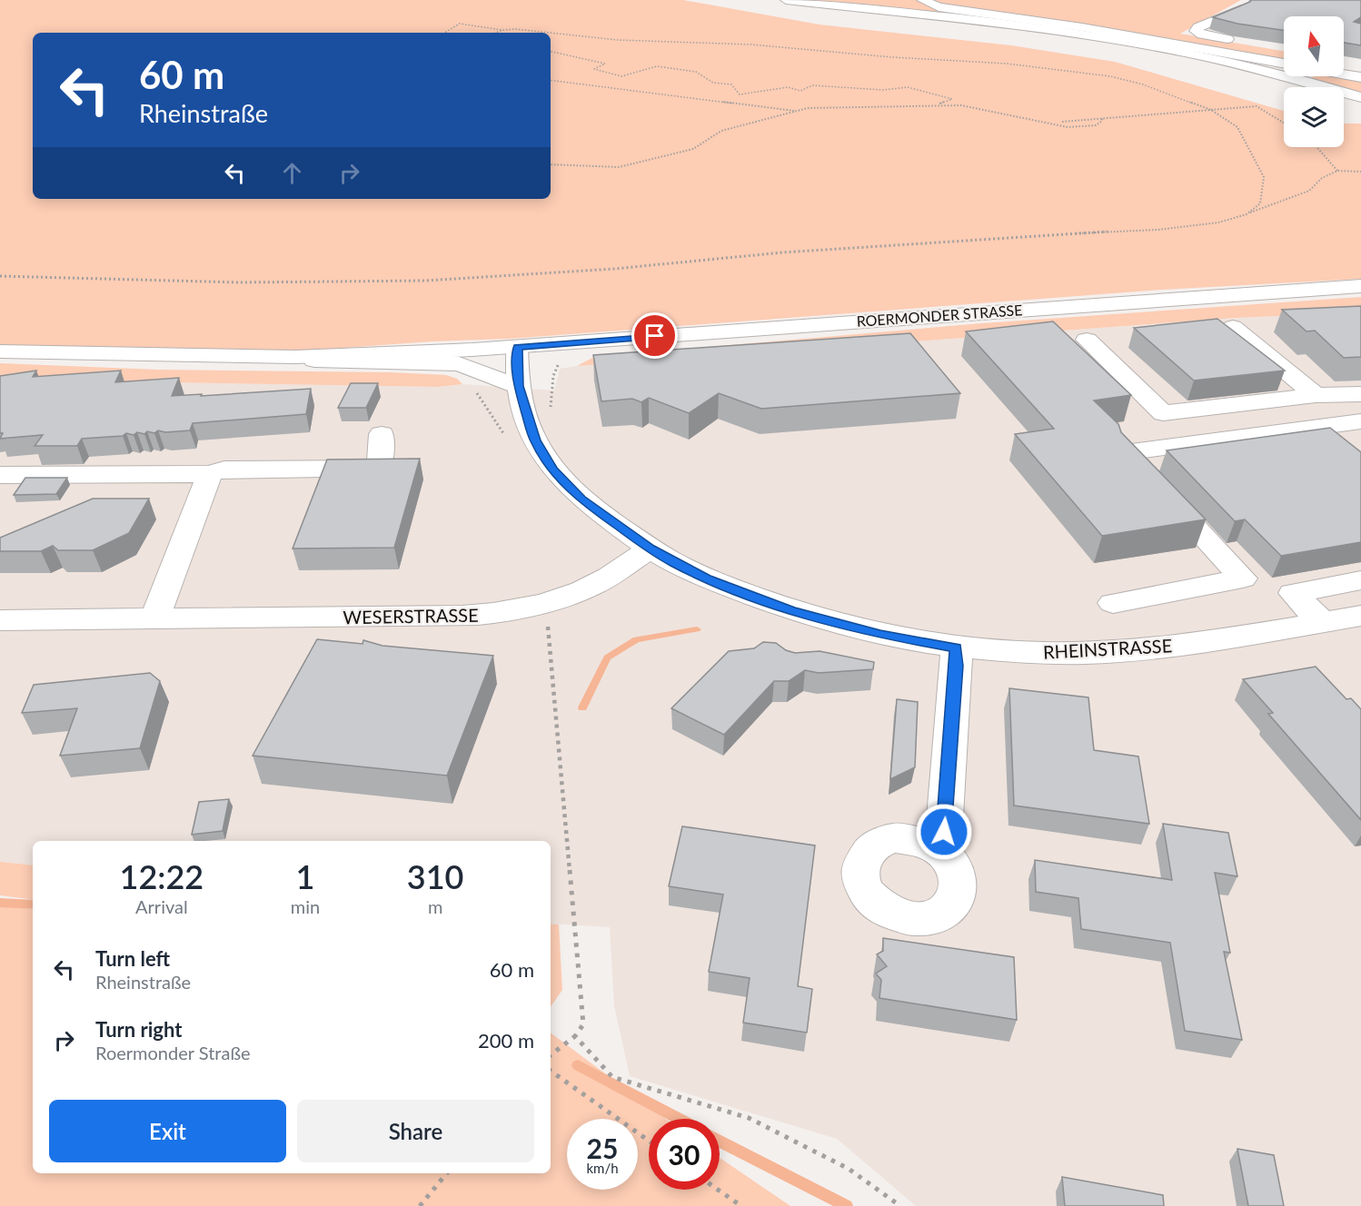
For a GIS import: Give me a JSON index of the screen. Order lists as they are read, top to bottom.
{
  "streets": {
    "main road": ["ROERMONDER STRASSE", "WESERSTRASSE", "RHEINSTRASSE"]
  },
  "crossings": [
    ["ROERMONDER STRASSE", "RHEINSTRASSE"],
    ["WESERSTRASSE", "RHEINSTRASSE"]
  ],
  "north": "top",
  "page": {
    "turn": ["60 m", "Rheinstraße"],
    "eta": [
      "12:22",
      "Arrival",
      "1",
      "min",
      "310",
      "m"
    ],
    "list": [
      {
        "name": "Turn left",
        "note": "Rheinstraße",
        "value": "60 m"
      },
      {
        "name": "Turn right",
        "note": "Roermonder Straße",
        "value": "200 m"
      }
    ],
    "buttons": ["Exit", "Share"],
    "speed": "25 km/h",
    "limit": "30"
  }
}
